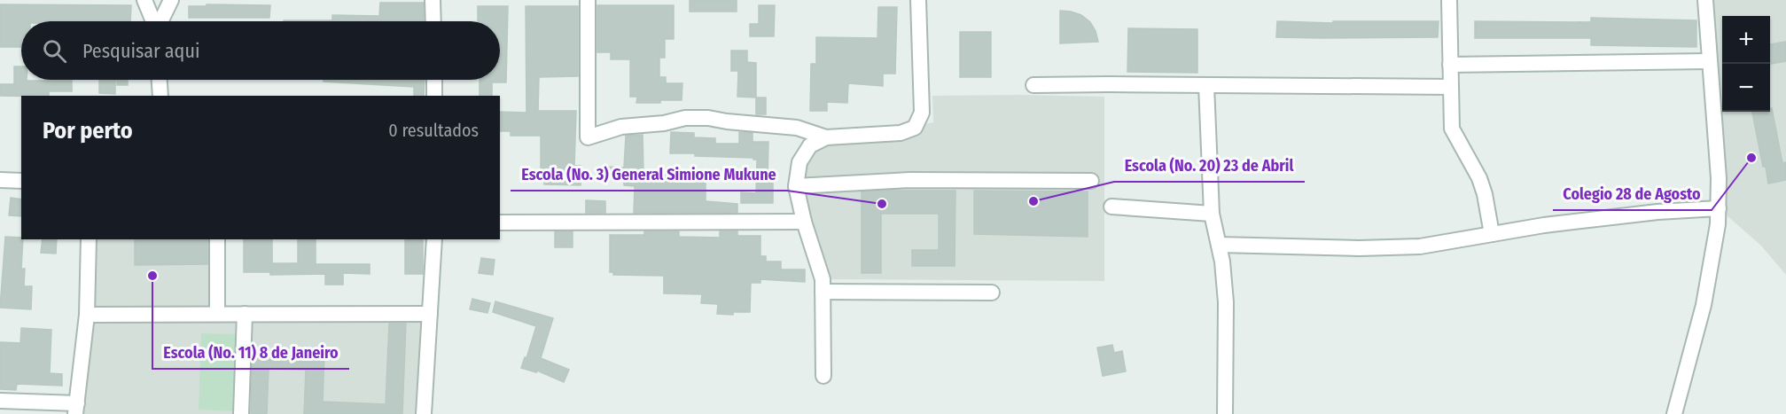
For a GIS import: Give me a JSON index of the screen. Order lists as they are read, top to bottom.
{
  "places": [
    "Colegio 28 de Agosto",
    "Escola (No. 20) 23 de Abril",
    "Escola (No. 3) General Simione Mukune",
    "Escola (No. 11) 8 de Janeiro"
  ],
  "page": {
    "map_buttons": ["+", "−"],
    "search": "Pesquisar aqui",
    "heading": ["Por perto", "0 resultados"]
  }
}
